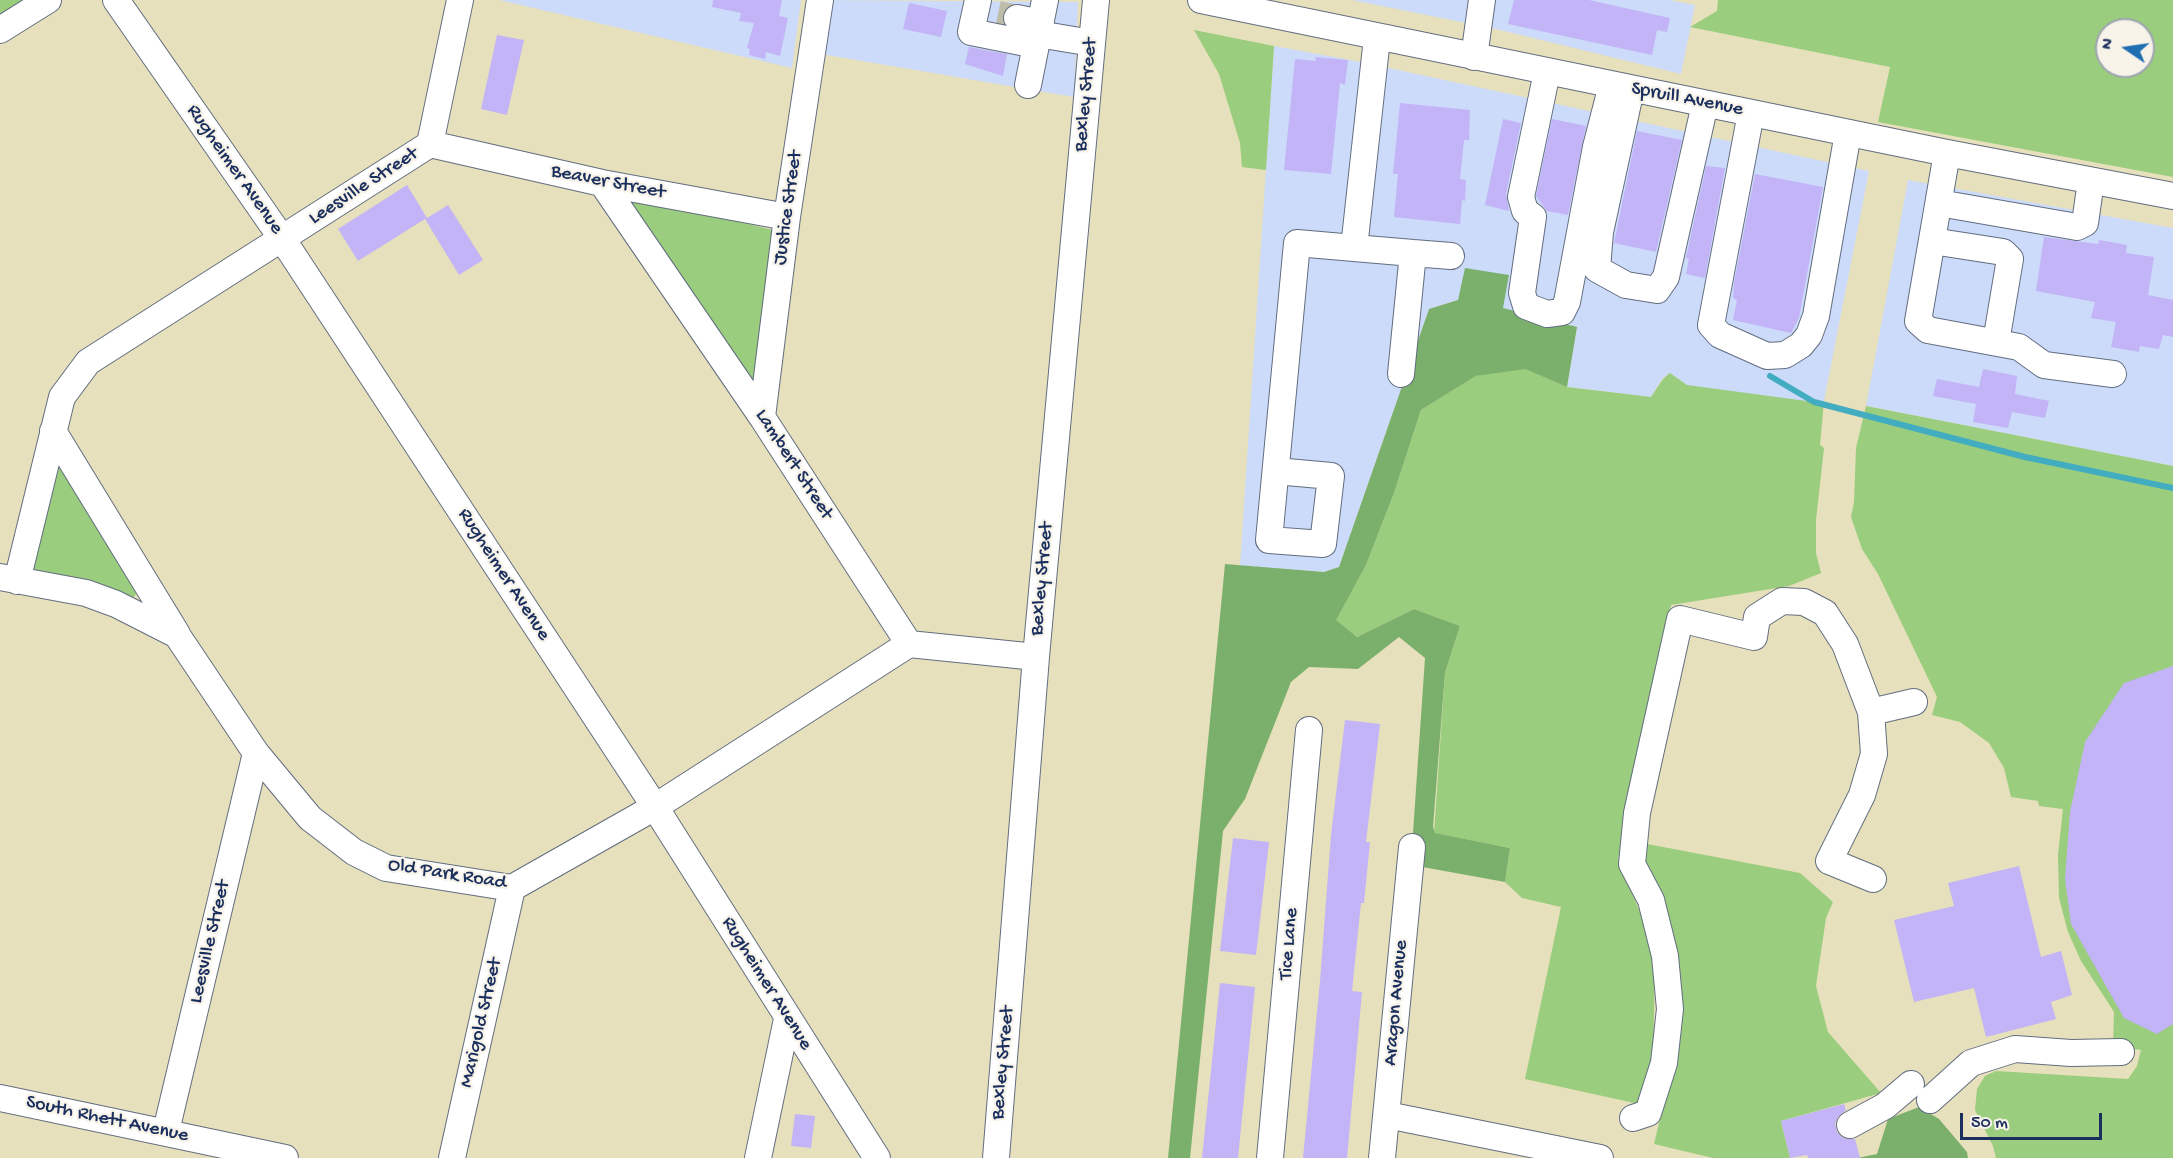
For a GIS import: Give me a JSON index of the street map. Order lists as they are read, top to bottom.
{
  "streets": {
    "street": [
      "Bexley Street",
      "Spruill Avenue",
      "Rugheimer Avenue",
      "Beaver Street",
      "Leesville Street",
      "Justice Street",
      "Lambert Street",
      "Old Park Road",
      "Tice Lane",
      "Aragon Avenue",
      "Marigold Street",
      "South Rhett Avenue"
    ]
  },
  "crossings": [
    ["Rugheimer Avenue", "Leesville Street"],
    ["Rugheimer Avenue", "Old Park Road"],
    ["Beaver Street", "Leesville Street"],
    ["Beaver Street", "Justice Street"],
    ["Beaver Street", "Lambert Street"],
    ["Leesville Street", "Old Park Road"],
    ["Leesville Street", "South Rhett Avenue"],
    ["Justice Street", "Lambert Street"],
    ["Lambert Street", "Old Park Road"],
    ["Old Park Road", "Marigold Street"]
  ],
  "scale_bar": "50 m",
  "north": "left"
}
